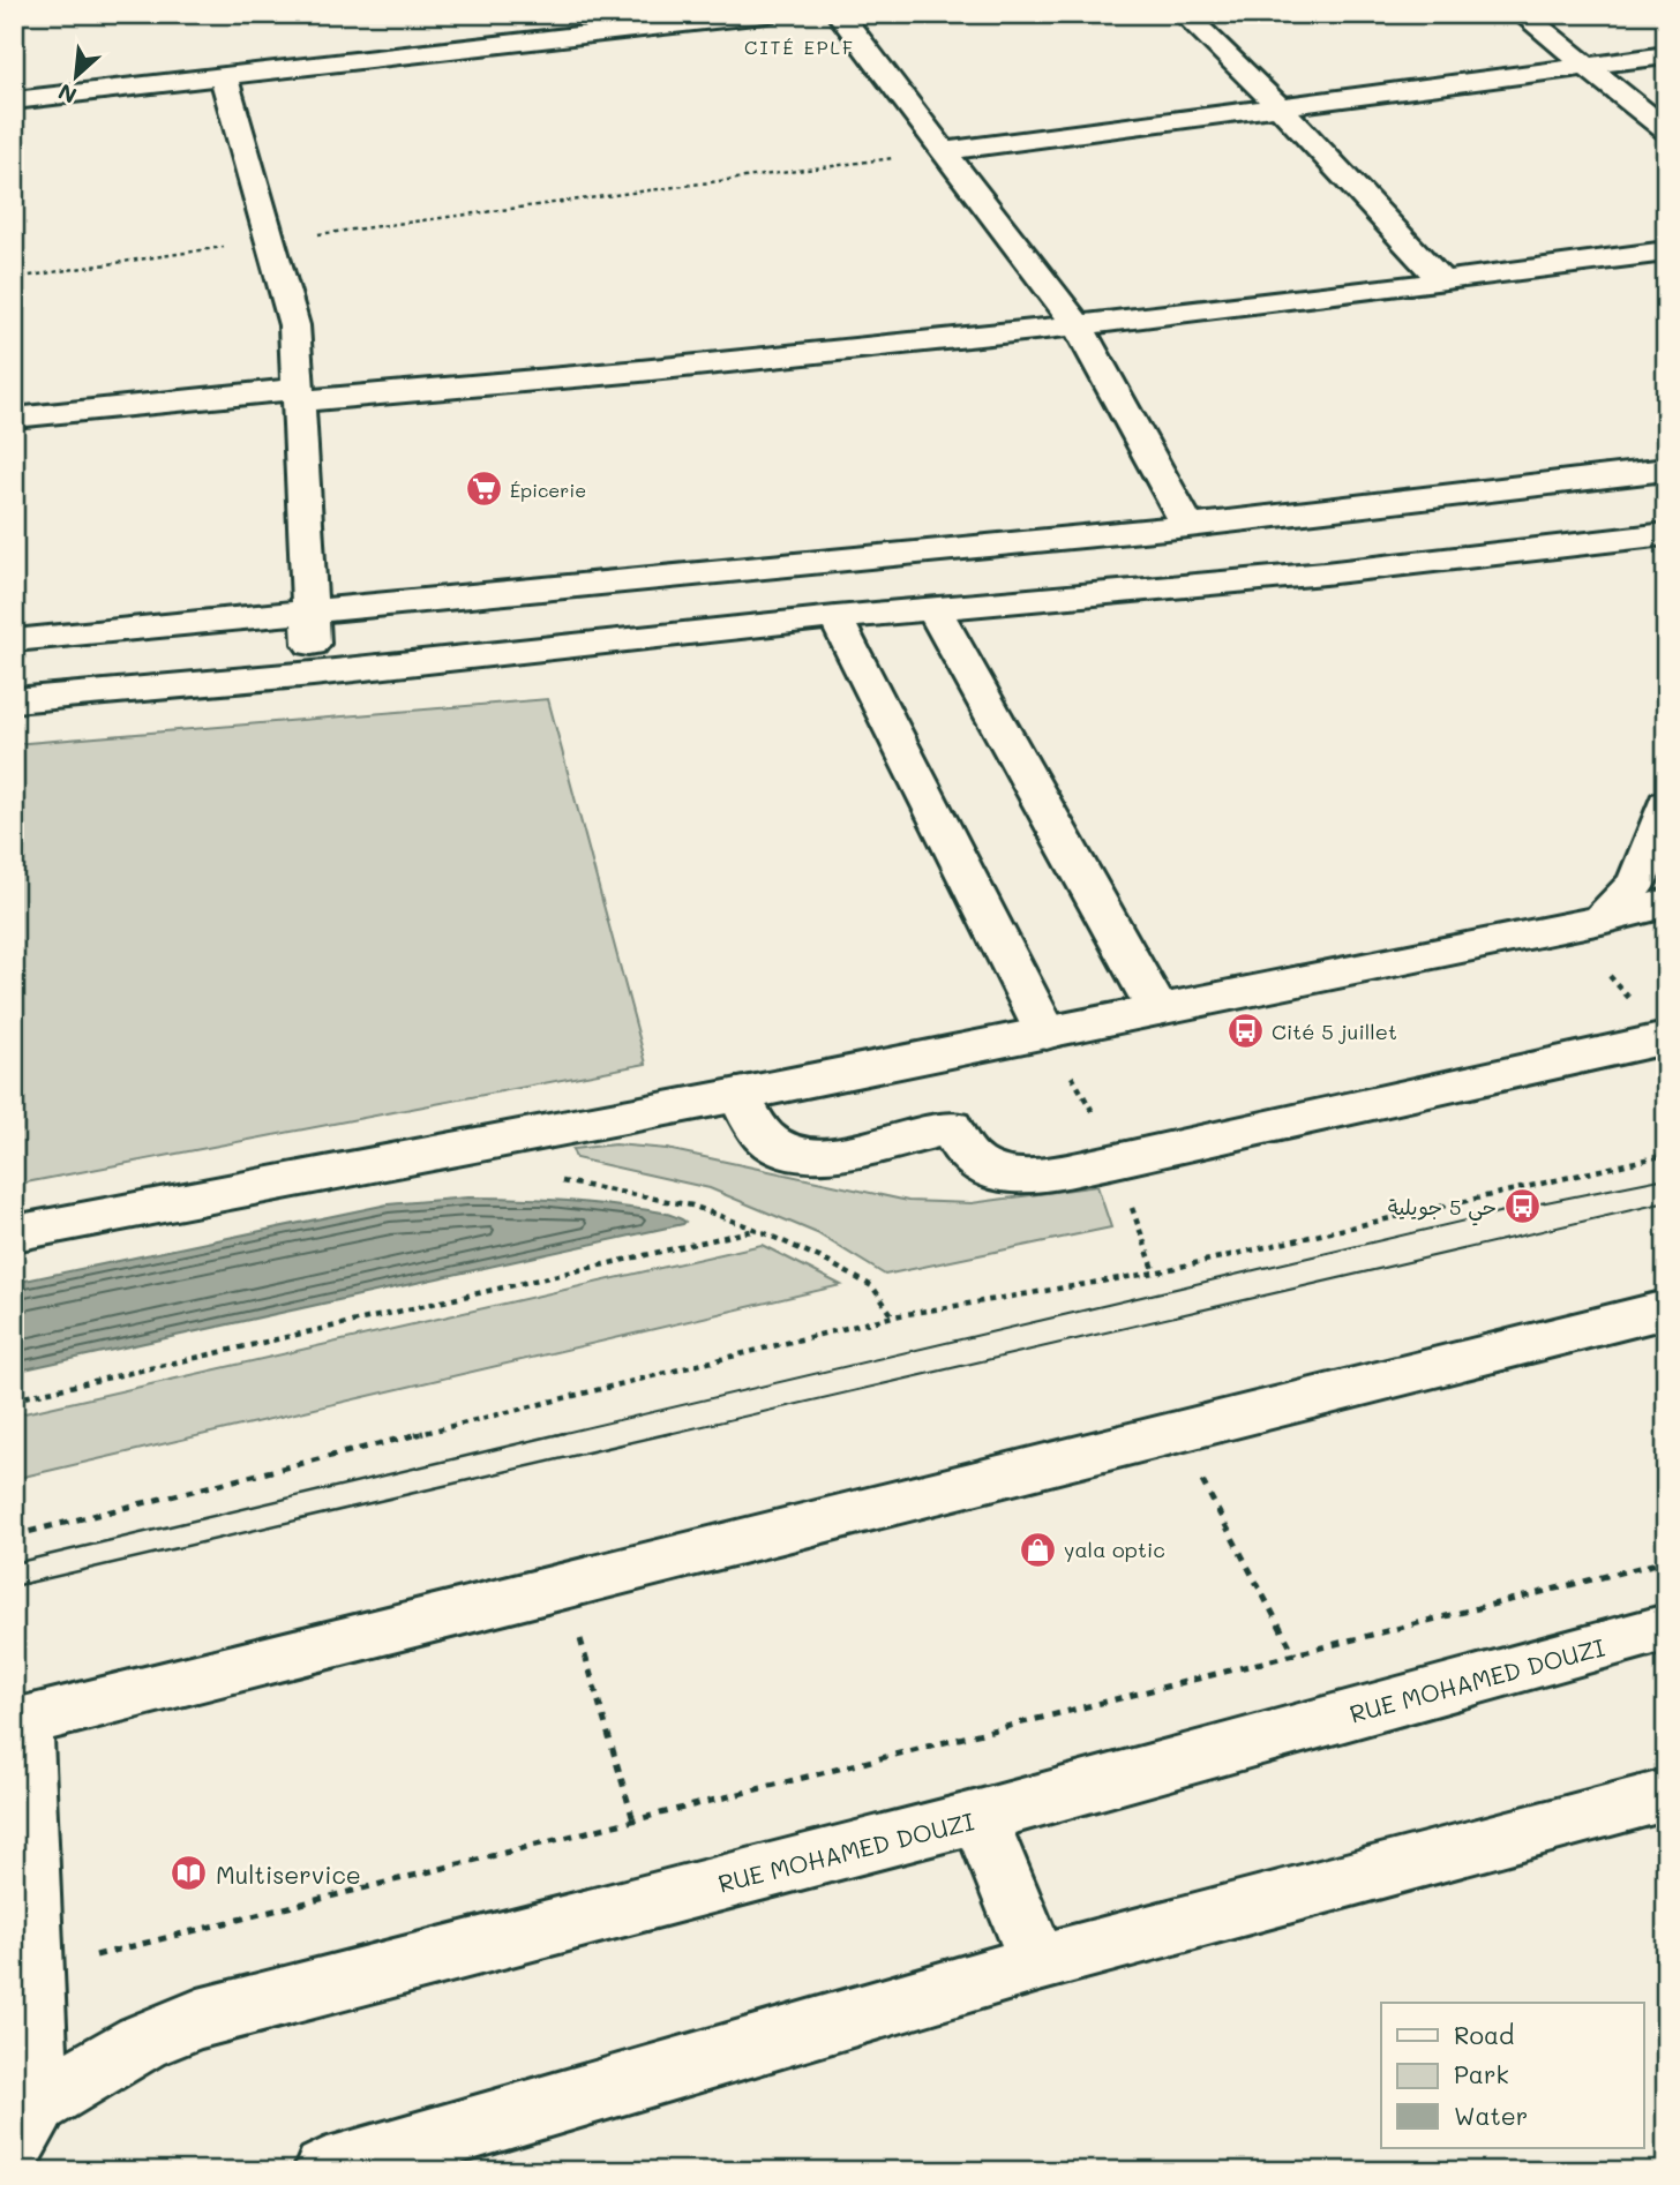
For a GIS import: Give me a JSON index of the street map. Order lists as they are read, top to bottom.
{
  "streets": {
    "street": ["RUE MOHAMED DOUZI"]
  },
  "districts": ["CITÉ EPLF"],
  "places": {
    "supermarket": ["Épicerie"],
    "bus stop": ["Cité 5 juillet", "حي 5 جويلية"],
    "shop": ["yala optic"],
    "library": ["Multiservice"]
  },
  "legend": ["Road", "Park", "Water"],
  "north": "bottom left"
}
